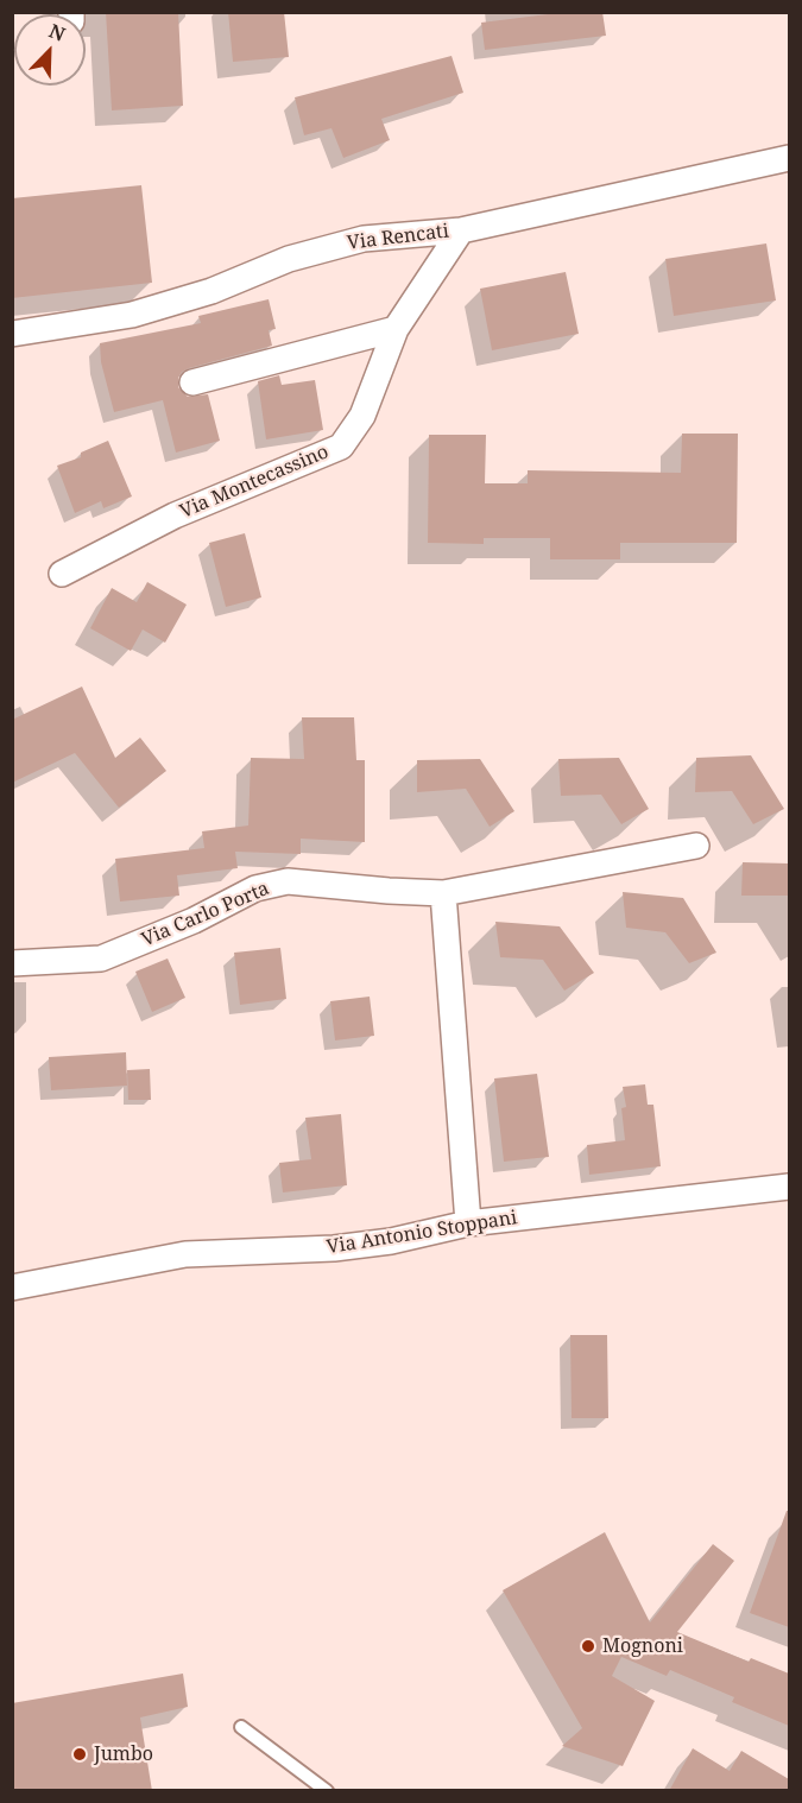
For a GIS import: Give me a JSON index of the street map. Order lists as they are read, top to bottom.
{
  "streets": {
    "street": [
      "Via Rencati",
      "Via Montecassino",
      "Via Carlo Porta",
      "Via Antonio Stoppani"
    ]
  },
  "crossings": [
    ["Via Rencati", "Via Montecassino"]
  ],
  "places": ["Mognoni", "Jumbo"],
  "north": "top right"
}
